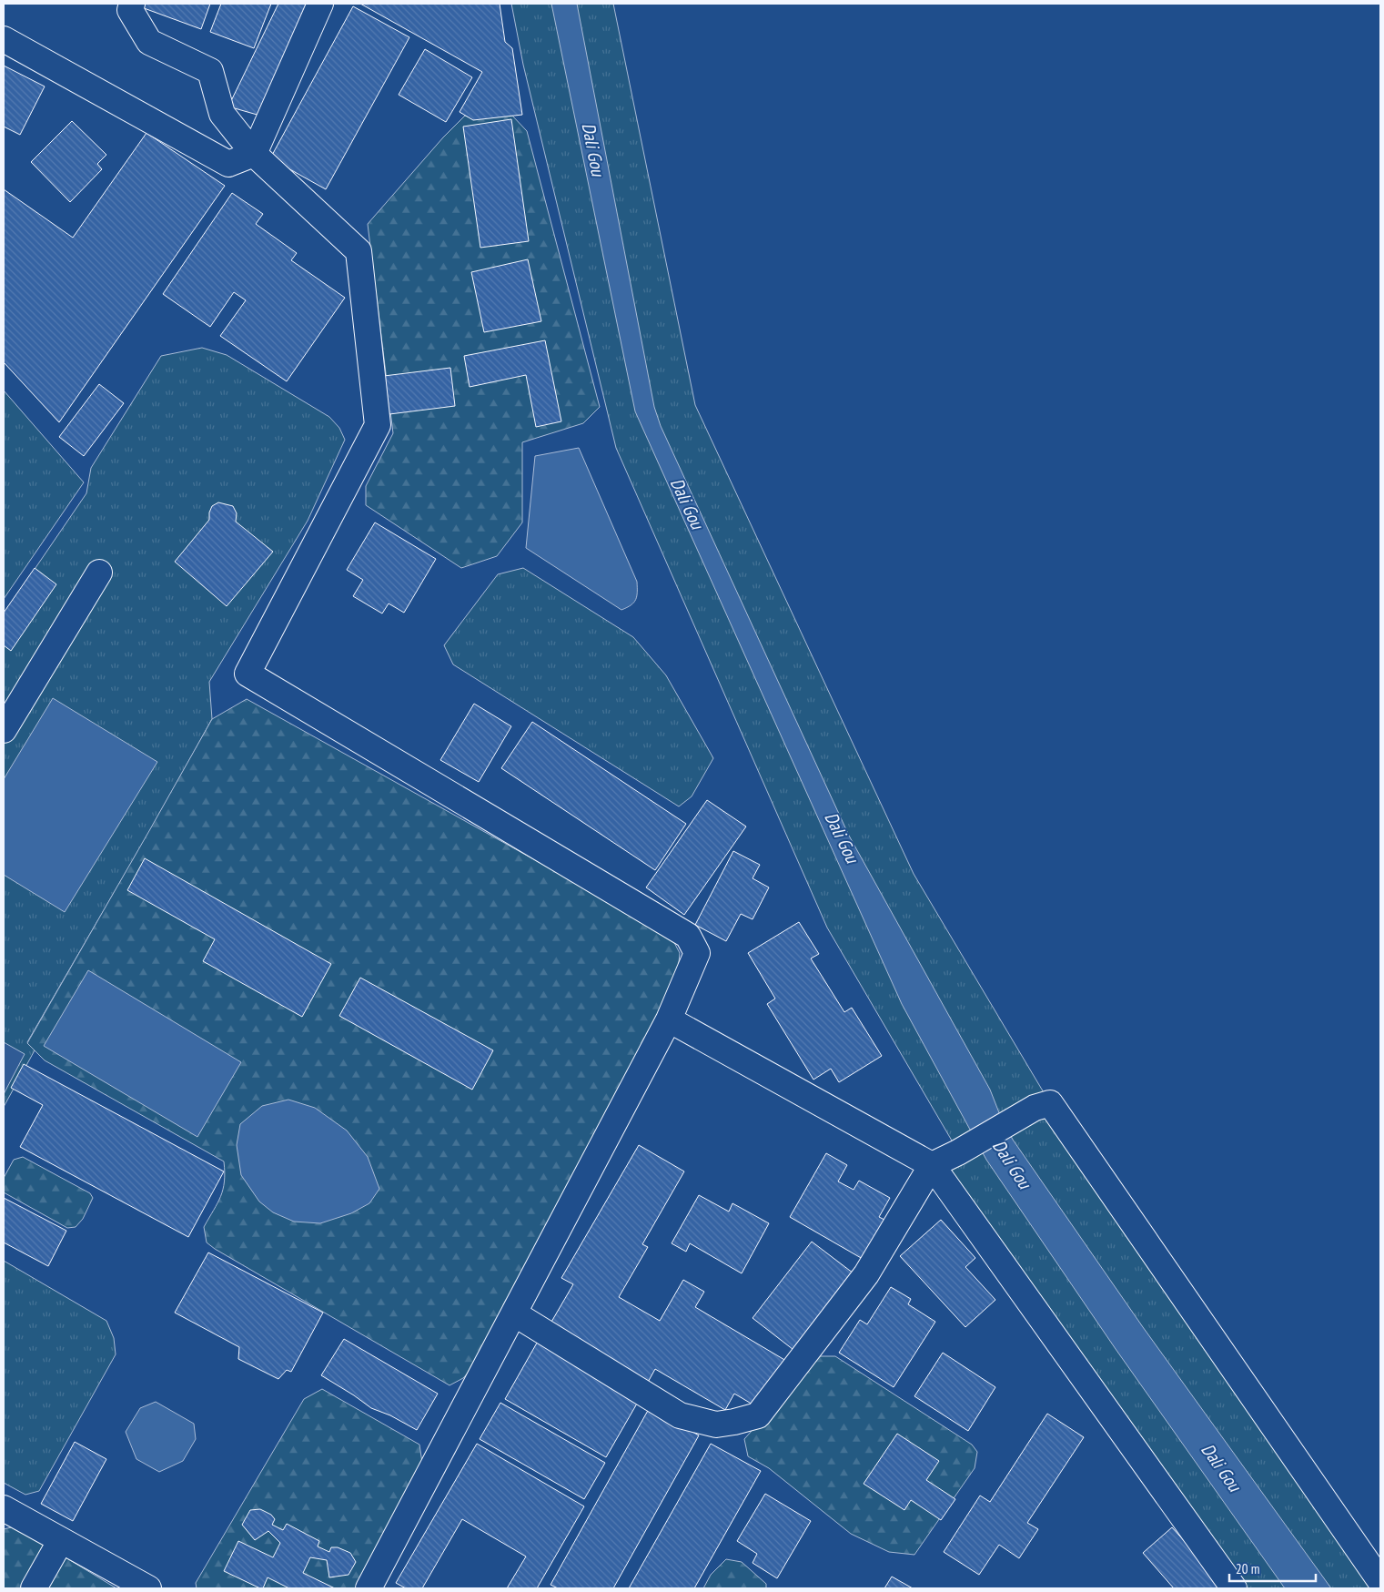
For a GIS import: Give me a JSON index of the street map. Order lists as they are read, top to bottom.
{
  "water": ["Dali Gou"],
  "scale_bar": "20 m"
}
